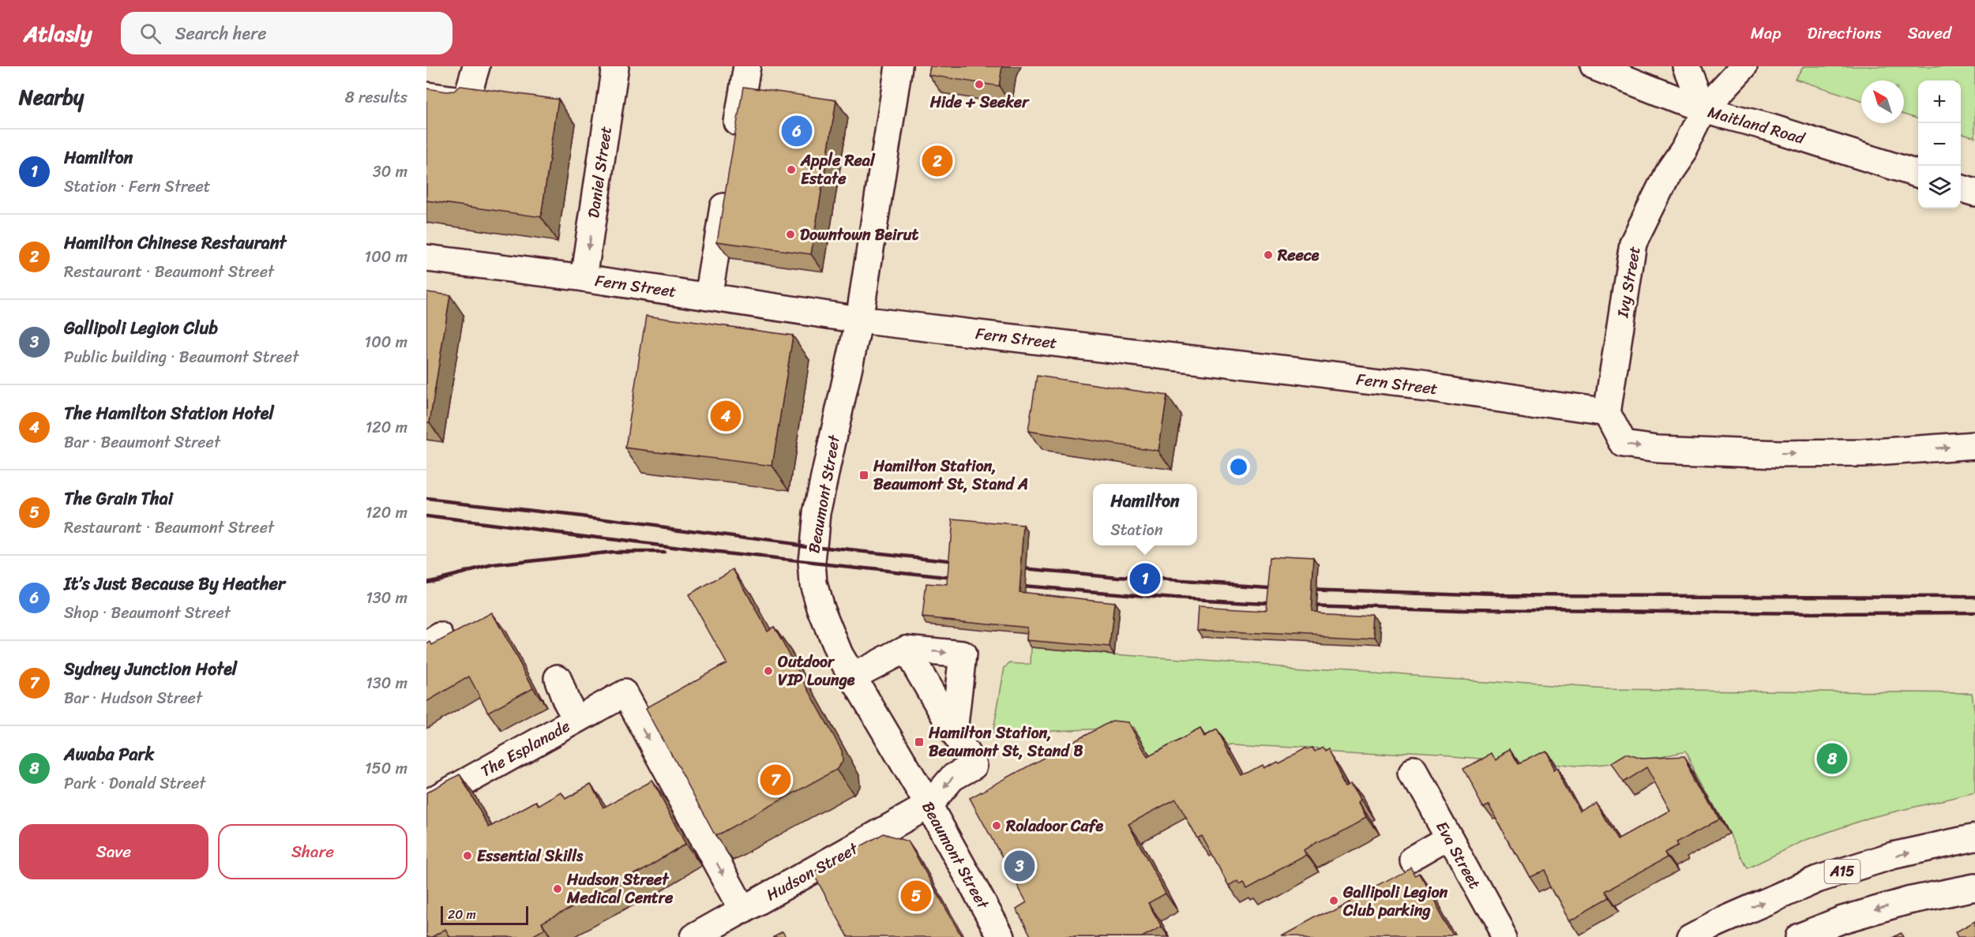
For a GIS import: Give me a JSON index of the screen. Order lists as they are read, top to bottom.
{
  "streets": {
    "main road": [
      "Maitland Road",
      "Daniel Street",
      "Ivy Street",
      "Fern Street",
      "Beaumont Street",
      "The Esplanade",
      "Eva Street",
      "Hudson Street",
      "A15"
    ]
  },
  "crossings": [
    ["Maitland Road", "Ivy Street"],
    ["Daniel Street", "Fern Street"],
    ["Ivy Street", "Fern Street"],
    ["Fern Street", "Beaumont Street"],
    ["Beaumont Street", "Hudson Street"],
    ["The Esplanade", "Hudson Street"]
  ],
  "one_way": ["The Esplanade"],
  "places": {
    "other": [
      "Hide + Seeker",
      "Apple Real Estate",
      "Downtown Beirut",
      "Reece",
      "Outdoor VIP Lounge",
      "Roladoor Cafe",
      "Essential Skills",
      "Hudson Street Medical Centre",
      "Gallipoli Legion Club parking"
    ],
    "transit": ["Hamilton Station, Beaumont St, Stand A", "Hamilton Station, Beaumont St, Stand B"]
  },
  "scale_bar": "20 m",
  "north": "top left",
  "page": {
    "header": "Atlasly",
    "search": "Search here",
    "nav": ["Map", "Directions", "Saved"],
    "heading": ["Nearby", "8 results"],
    "map_buttons": ["+", "−"],
    "pins": [
      "6",
      "2",
      "4",
      "1",
      "8",
      "7",
      "3",
      "5"
    ],
    "list": [
      {
        "mark": "1",
        "name": "Hamilton",
        "note": "Station · Fern Street",
        "value": "30 m"
      },
      {
        "mark": "2",
        "name": "Hamilton Chinese Restaurant",
        "note": "Restaurant · Beaumont Street",
        "value": "100 m"
      },
      {
        "mark": "3",
        "name": "Gallipoli Legion Club",
        "note": "Public building · Beaumont Street",
        "value": "100 m"
      },
      {
        "mark": "4",
        "name": "The Hamilton Station Hotel",
        "note": "Bar · Beaumont Street",
        "value": "120 m"
      },
      {
        "mark": "5",
        "name": "The Grain Thai",
        "note": "Restaurant · Beaumont Street",
        "value": "120 m"
      },
      {
        "mark": "6",
        "name": "It’s Just Because By Heather",
        "note": "Shop · Beaumont Street",
        "value": "130 m"
      },
      {
        "mark": "7",
        "name": "Sydney Junction Hotel",
        "note": "Bar · Hudson Street",
        "value": "130 m"
      },
      {
        "mark": "8",
        "name": "Awaba Park",
        "note": "Park · Donald Street",
        "value": "150 m"
      }
    ],
    "popup": ["Hamilton", "Station"],
    "buttons": ["Save", "Share"],
    "scale": "20 m"
  }
}
